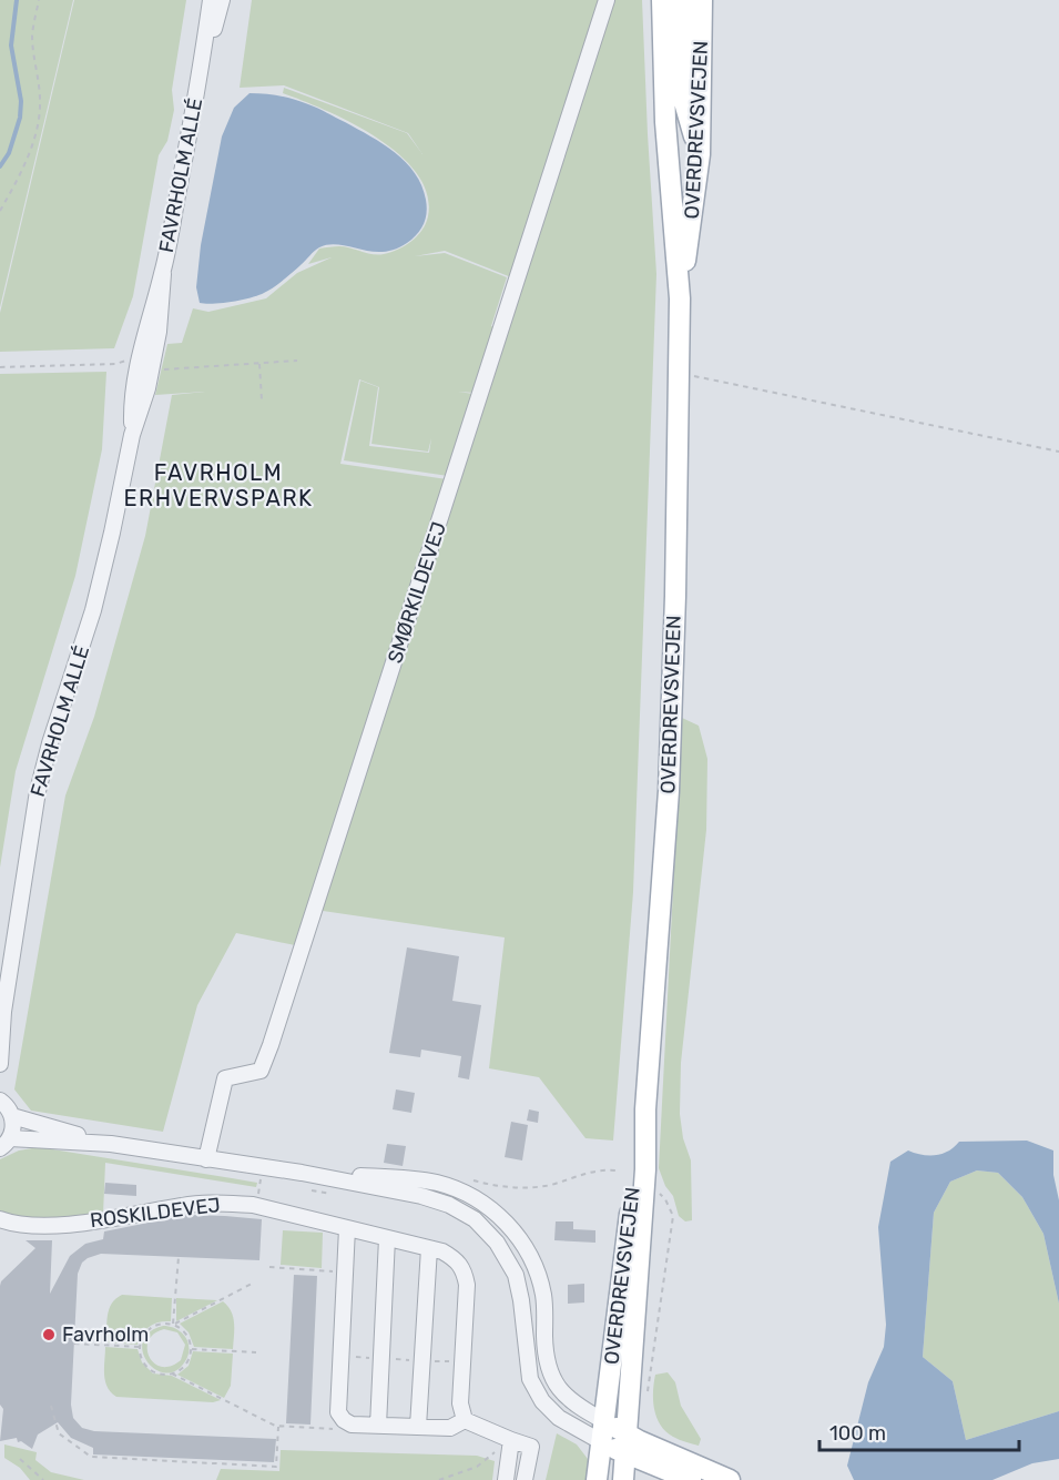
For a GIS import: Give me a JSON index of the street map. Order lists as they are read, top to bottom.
{
  "streets": {
    "main road": ["OVERDREVSVEJEN"],
    "street": ["FAVRHOLM ALLÉ", "SMØRKILDEVEJ", "ROSKILDEVEJ"]
  },
  "districts": ["FAVRHOLM ERHVERVSPARK"],
  "places": ["Favrholm"],
  "scale_bar": "100 m"
}
